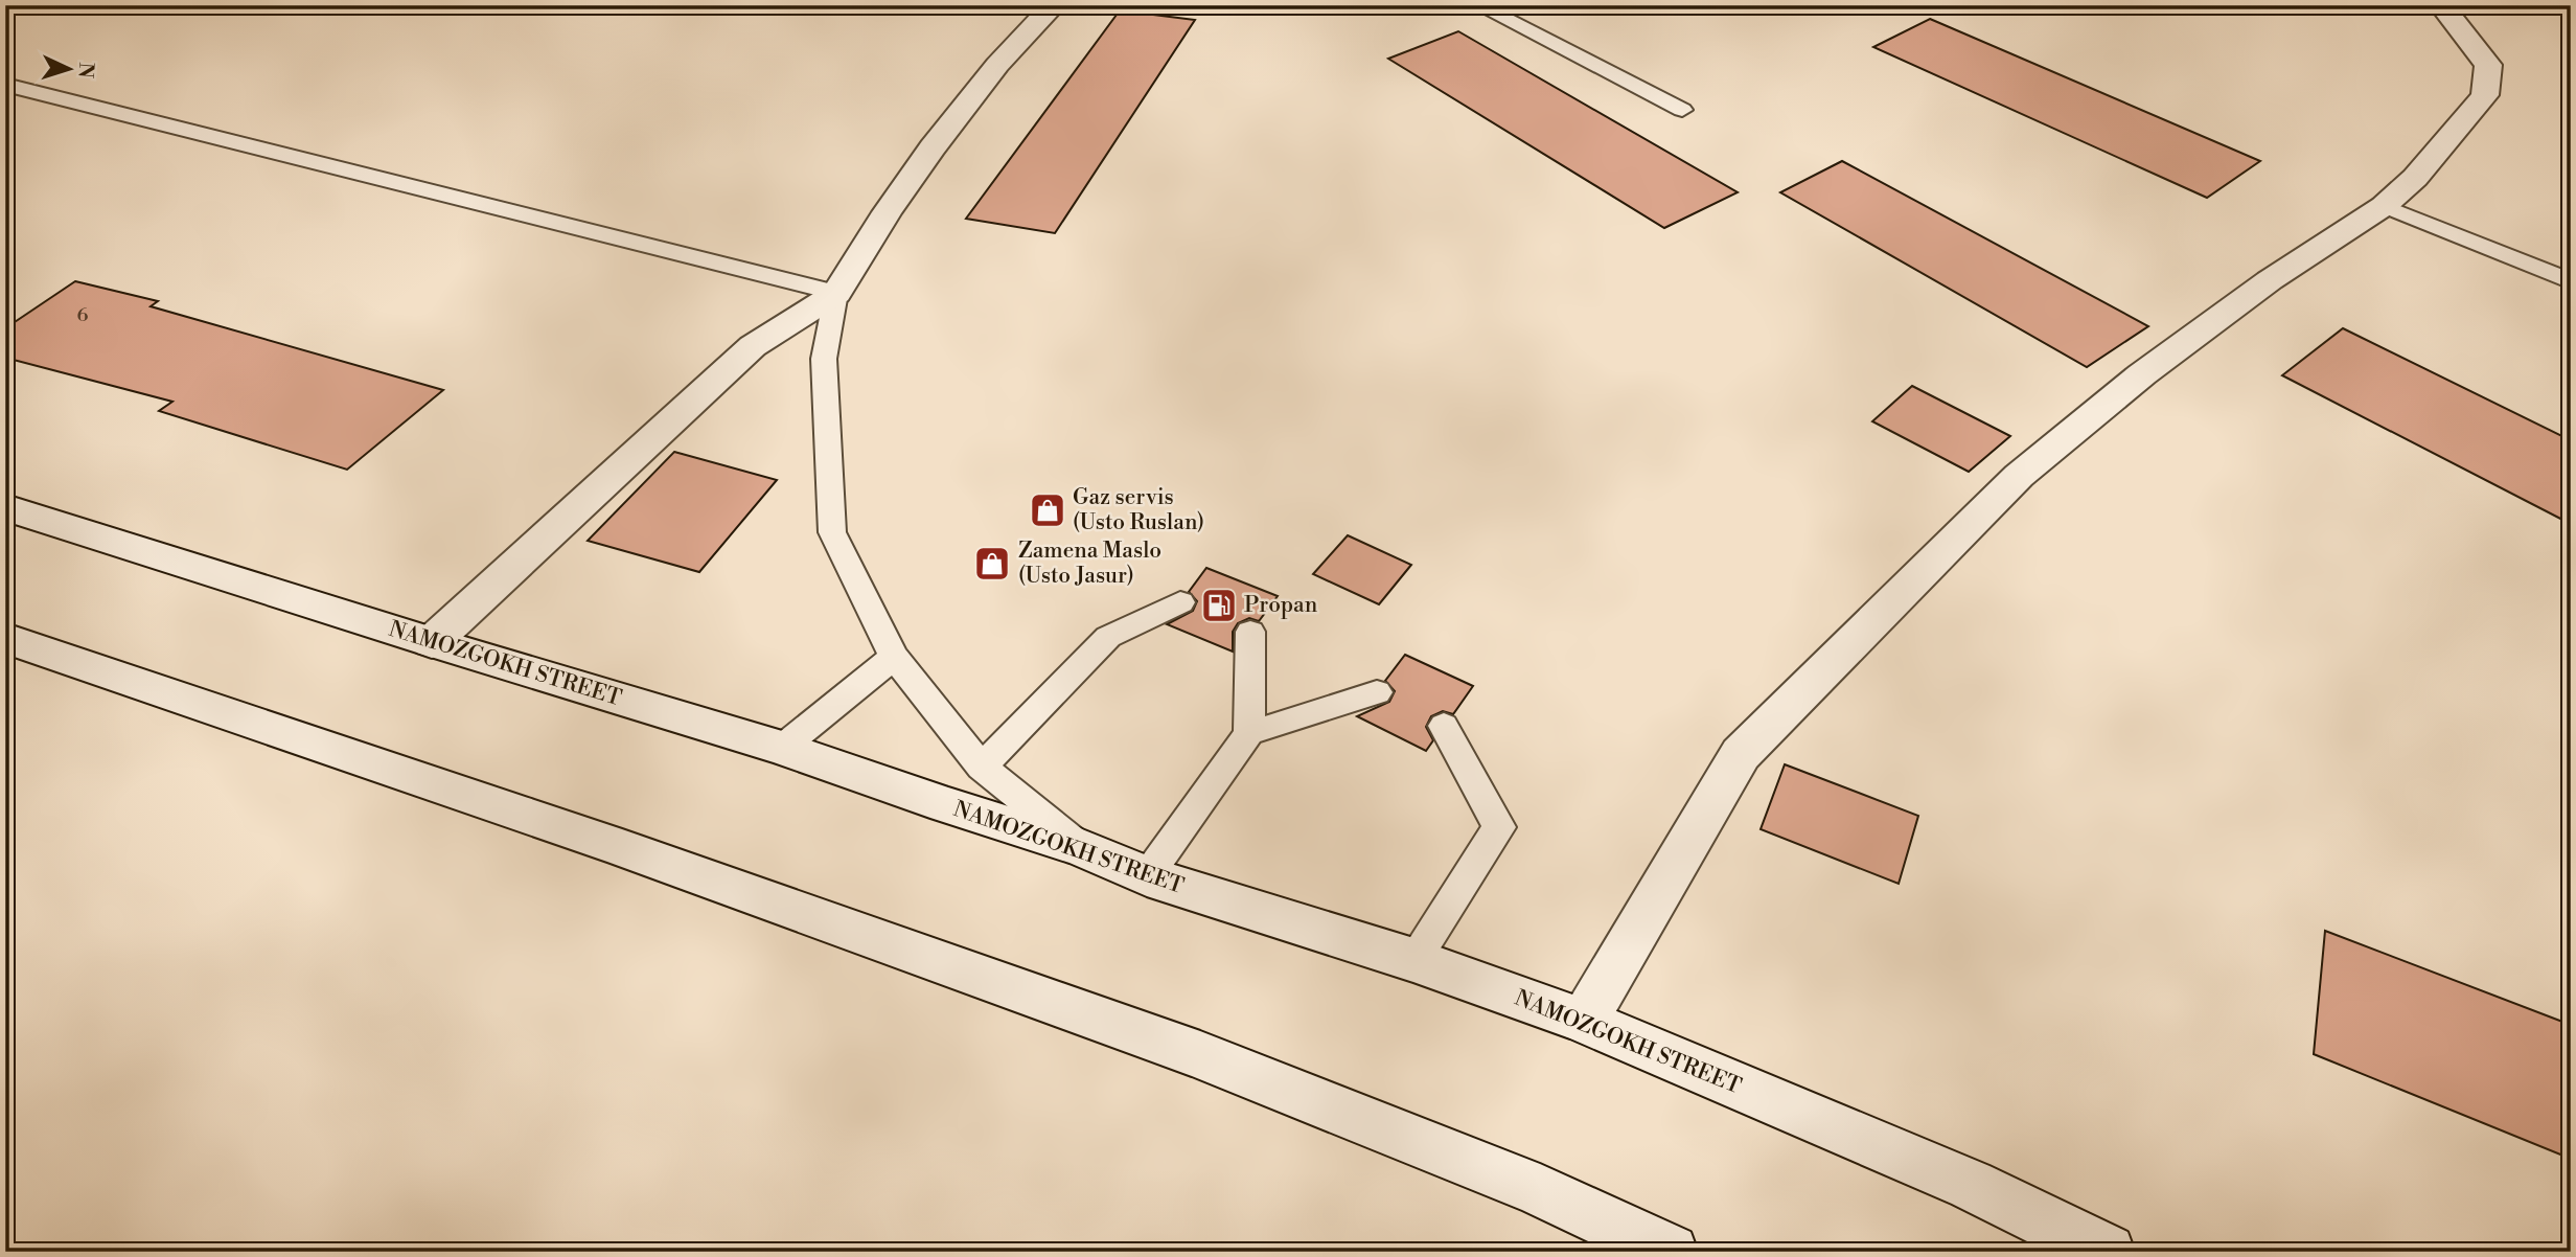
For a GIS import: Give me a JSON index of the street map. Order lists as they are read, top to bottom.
{
  "streets": {
    "street": ["NAMOZGOKH STREET"]
  },
  "places": {
    "shop": ["Gaz servis (Usto Ruslan)", "Zamena Maslo (Usto Jasur)"],
    "fuel station": ["Propan"]
  },
  "house_numbers": ["6"],
  "north": "right"
}
